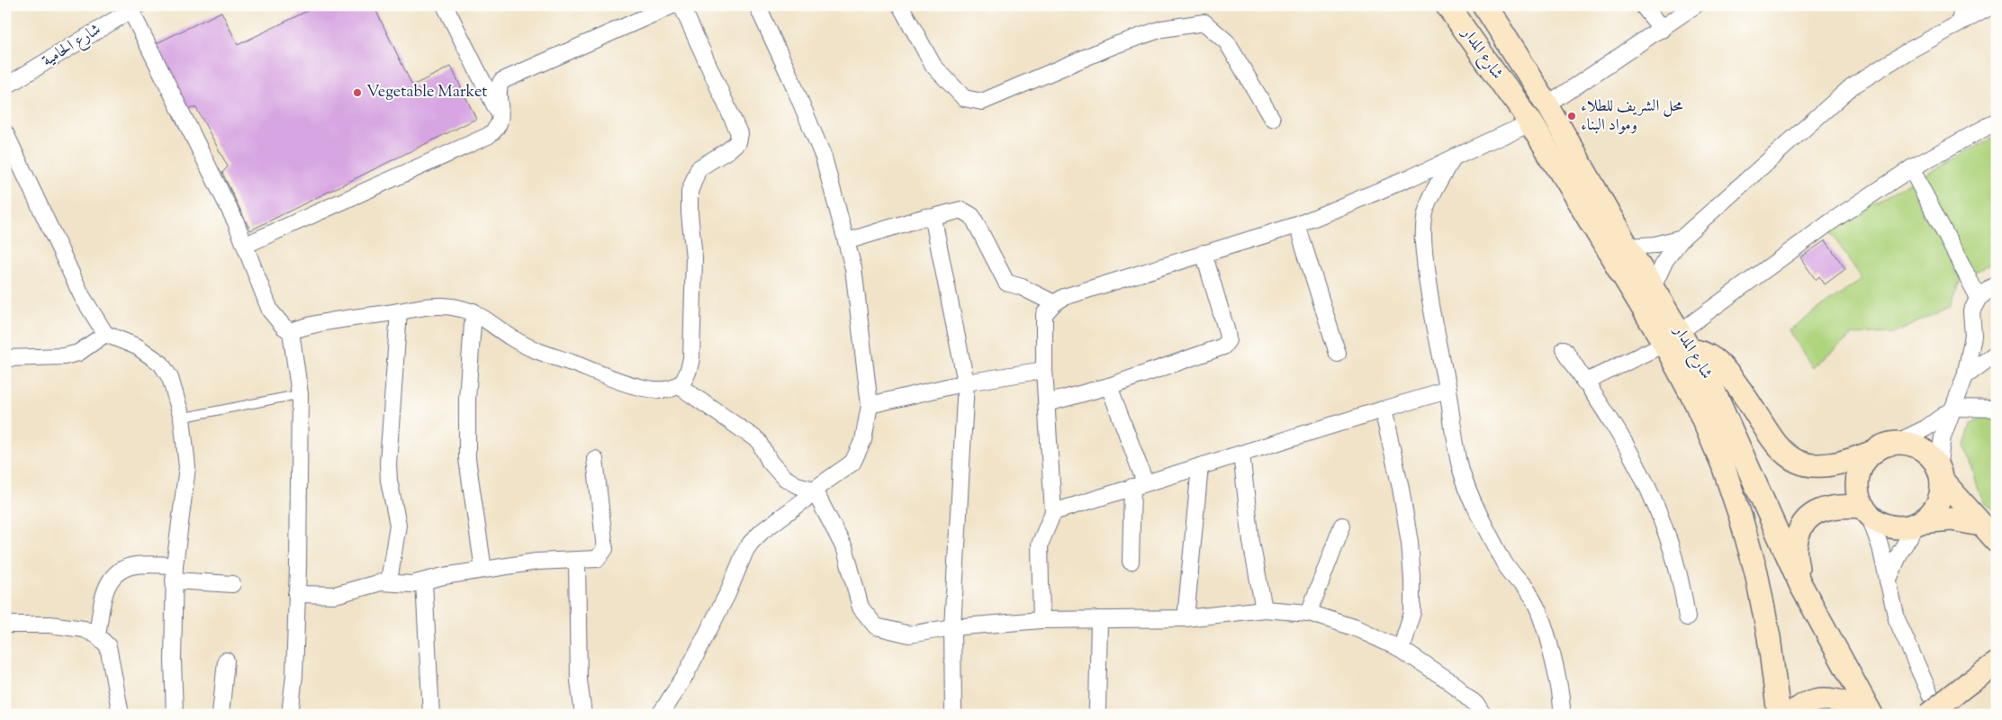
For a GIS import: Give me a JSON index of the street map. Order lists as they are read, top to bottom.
{
  "streets": {
    "street": ["شارع الحامية", "شارع المدار"]
  },
  "places": ["Vegetable Market", "محل الشريف للطلاء ومواد البناء"]
}
